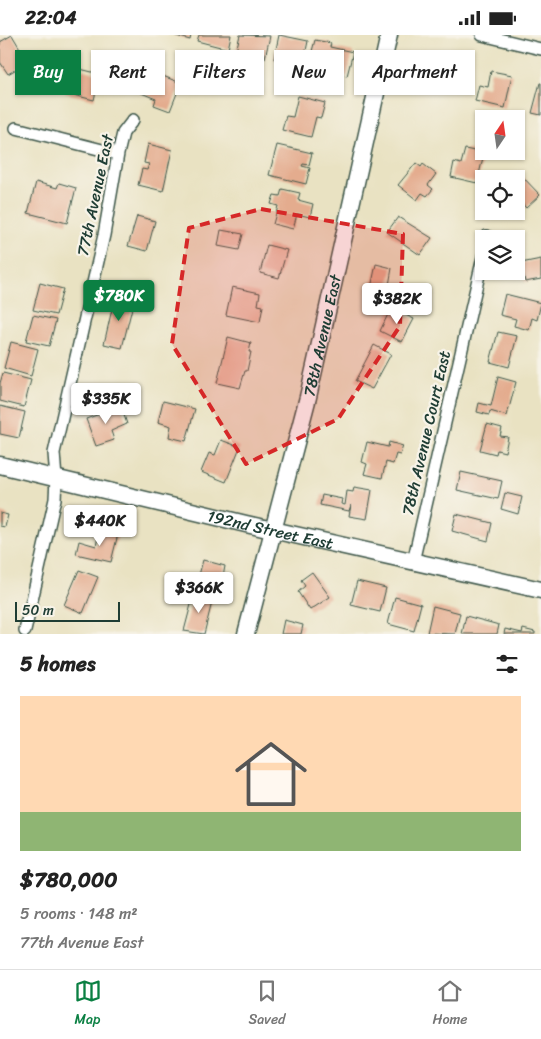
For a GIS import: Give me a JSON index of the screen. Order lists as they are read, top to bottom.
{
  "streets": {
    "street": [
      "77th Avenue East",
      "78th Avenue East",
      "78th Avenue Court East",
      "192nd Street East"
    ]
  },
  "crossings": [
    ["77th Avenue East", "192nd Street East"],
    ["78th Avenue East", "192nd Street East"],
    ["78th Avenue Court East", "192nd Street East"]
  ],
  "scale_bar": "50 m",
  "north": "top",
  "page": {
    "status": "22:04",
    "chip": [
      "Buy",
      "Rent",
      "Filters",
      "New",
      "Apartment"
    ],
    "price": [
      "$780K",
      "$382K",
      "$335K",
      "$440K",
      "$366K"
    ],
    "scale": "50 m",
    "heading": "5 homes",
    "list": [
      {
        "name": "$780,000",
        "note": "5 rooms · 148 m² · 77th Avenue East"
      }
    ],
    "tabs": ["Map", "Saved", "Home"]
  }
}
